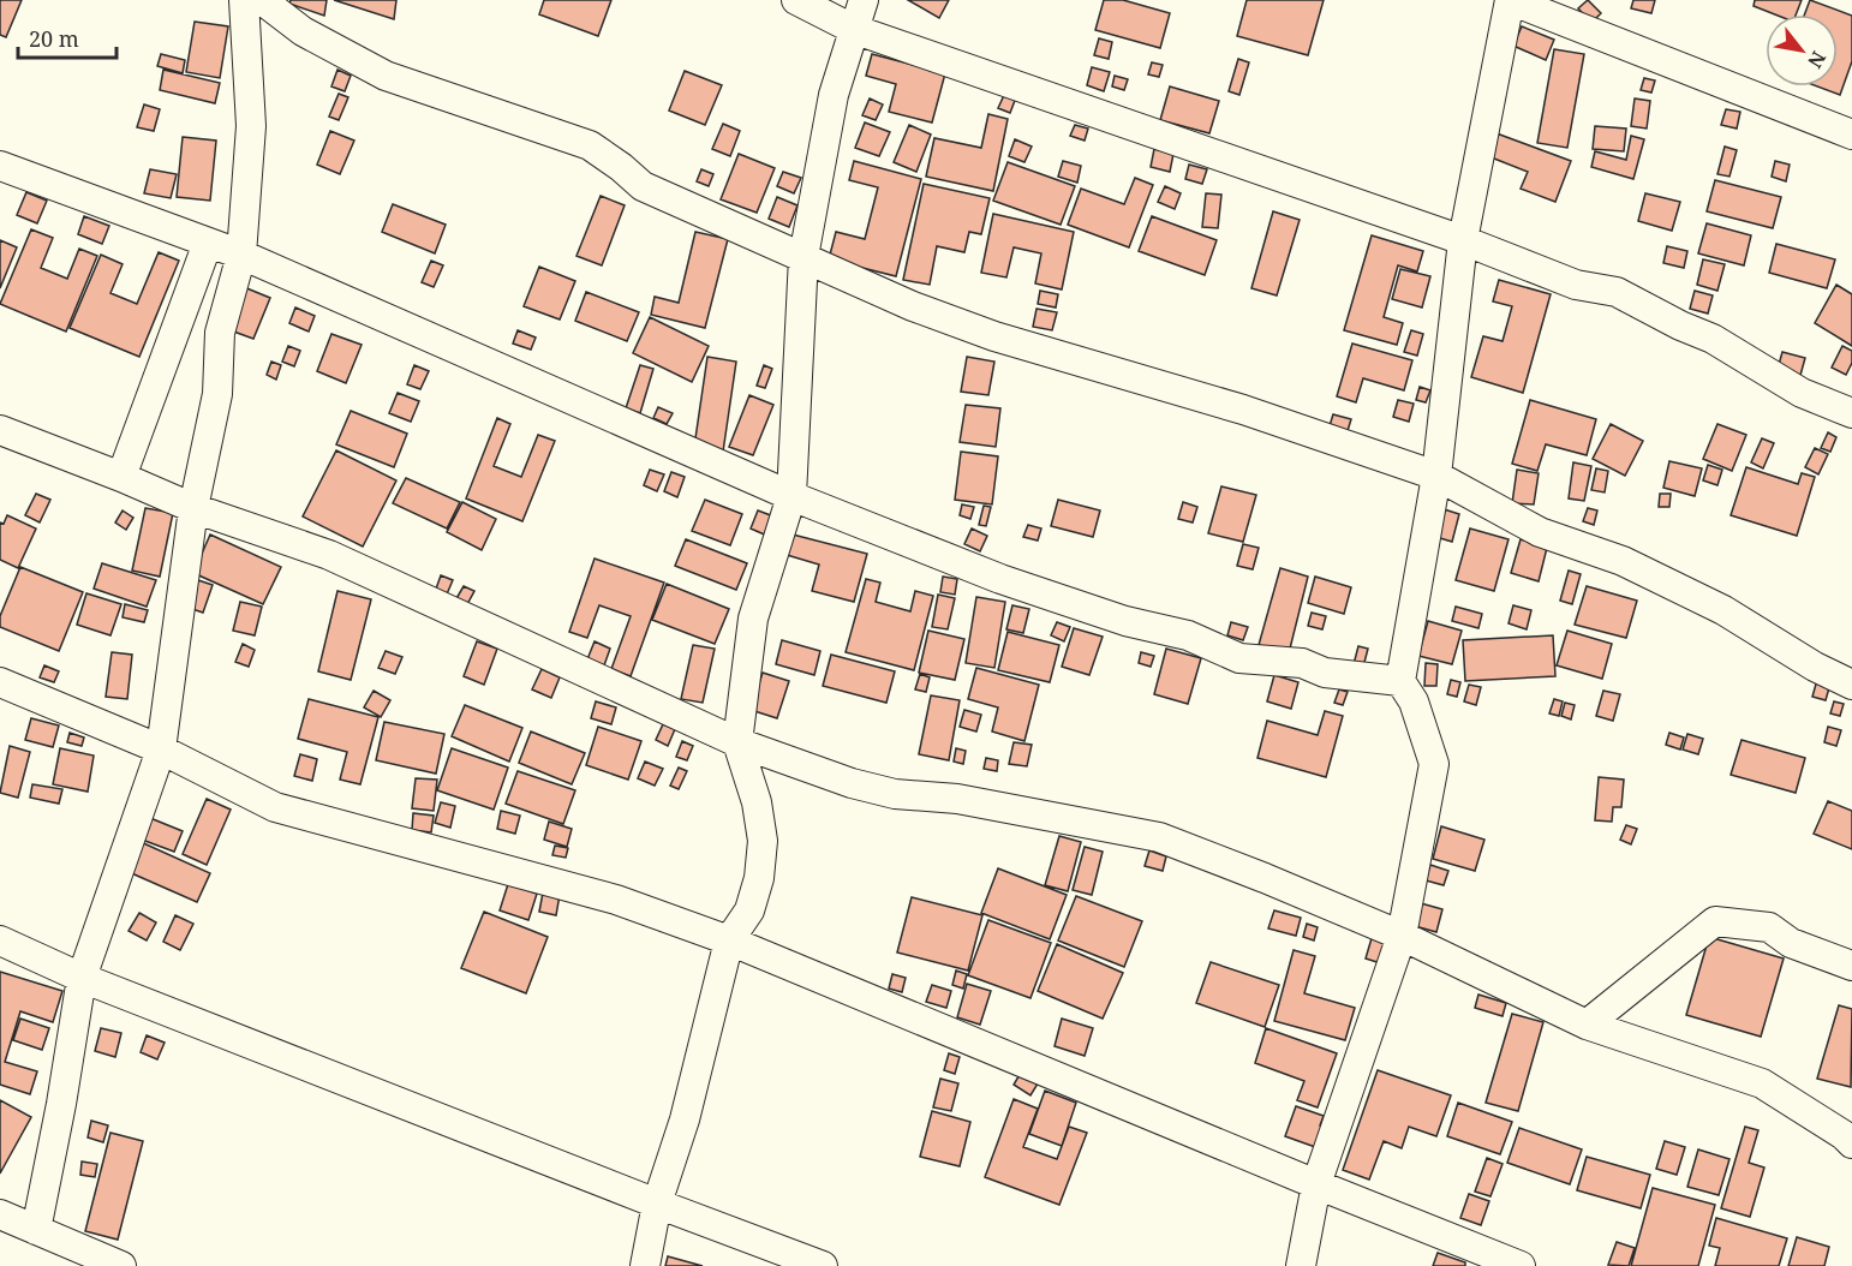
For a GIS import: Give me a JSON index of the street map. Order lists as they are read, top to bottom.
{
  "scale_bar": "20 m",
  "north": "bottom right"
}
